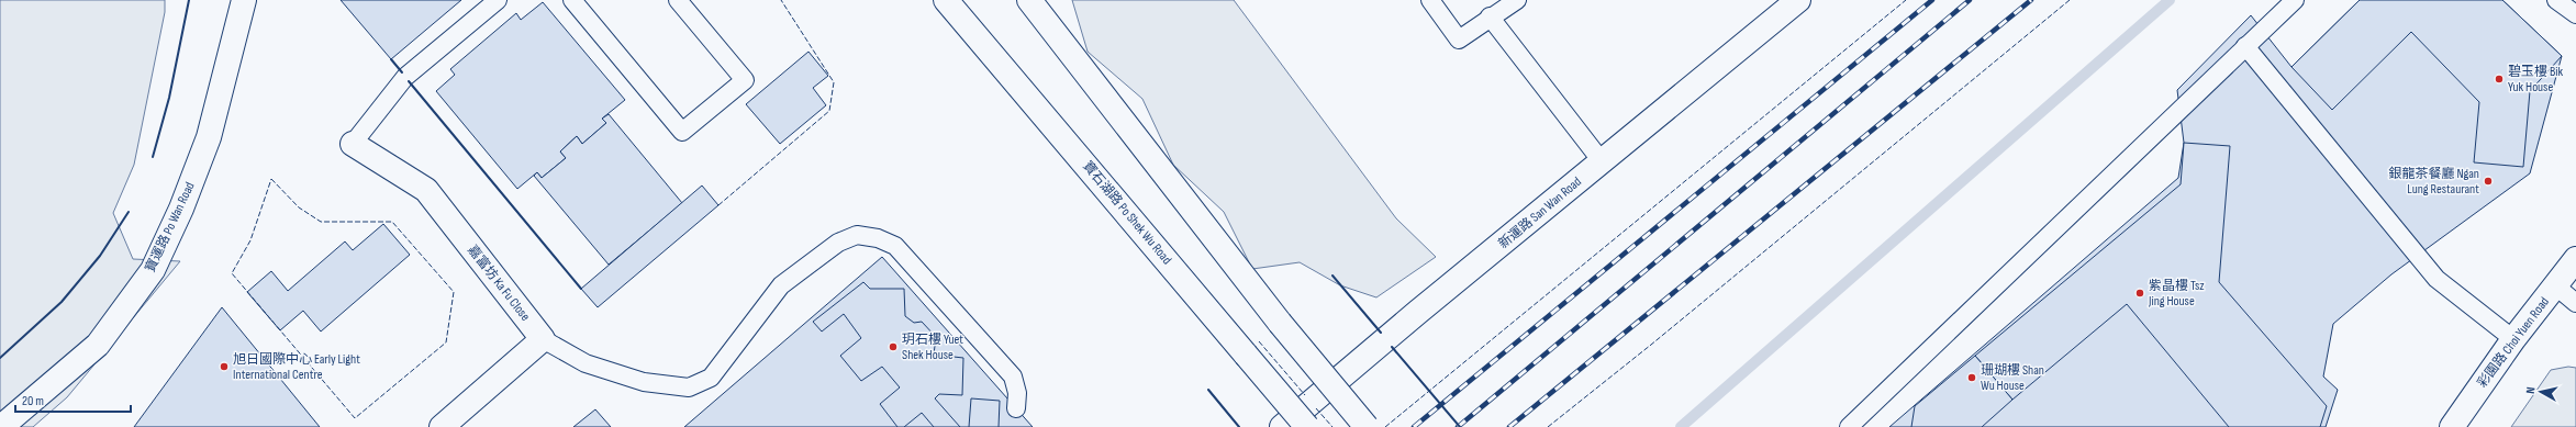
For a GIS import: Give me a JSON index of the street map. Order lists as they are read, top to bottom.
{
  "streets": {
    "street": [
      "寶石湖路 Po Shek Wu Road",
      "新運路 San Wan Road",
      "寶運路 Po Wan Road",
      "嘉富坊 Ka Fu Close",
      "彩園路 Choi Yuen Road"
    ]
  },
  "places": [
    "碧玉樓 Bik Yuk House",
    "銀龍茶餐廳 Ngan Lung Restaurant",
    "紫晶樓 Tsz Jing House",
    "玥石樓 Yuet Shek House",
    "旭日國際中心 Early Light International Centre",
    "珊瑚樓 Shan Wu House"
  ],
  "scale_bar": "20 m",
  "north": "left"
}
